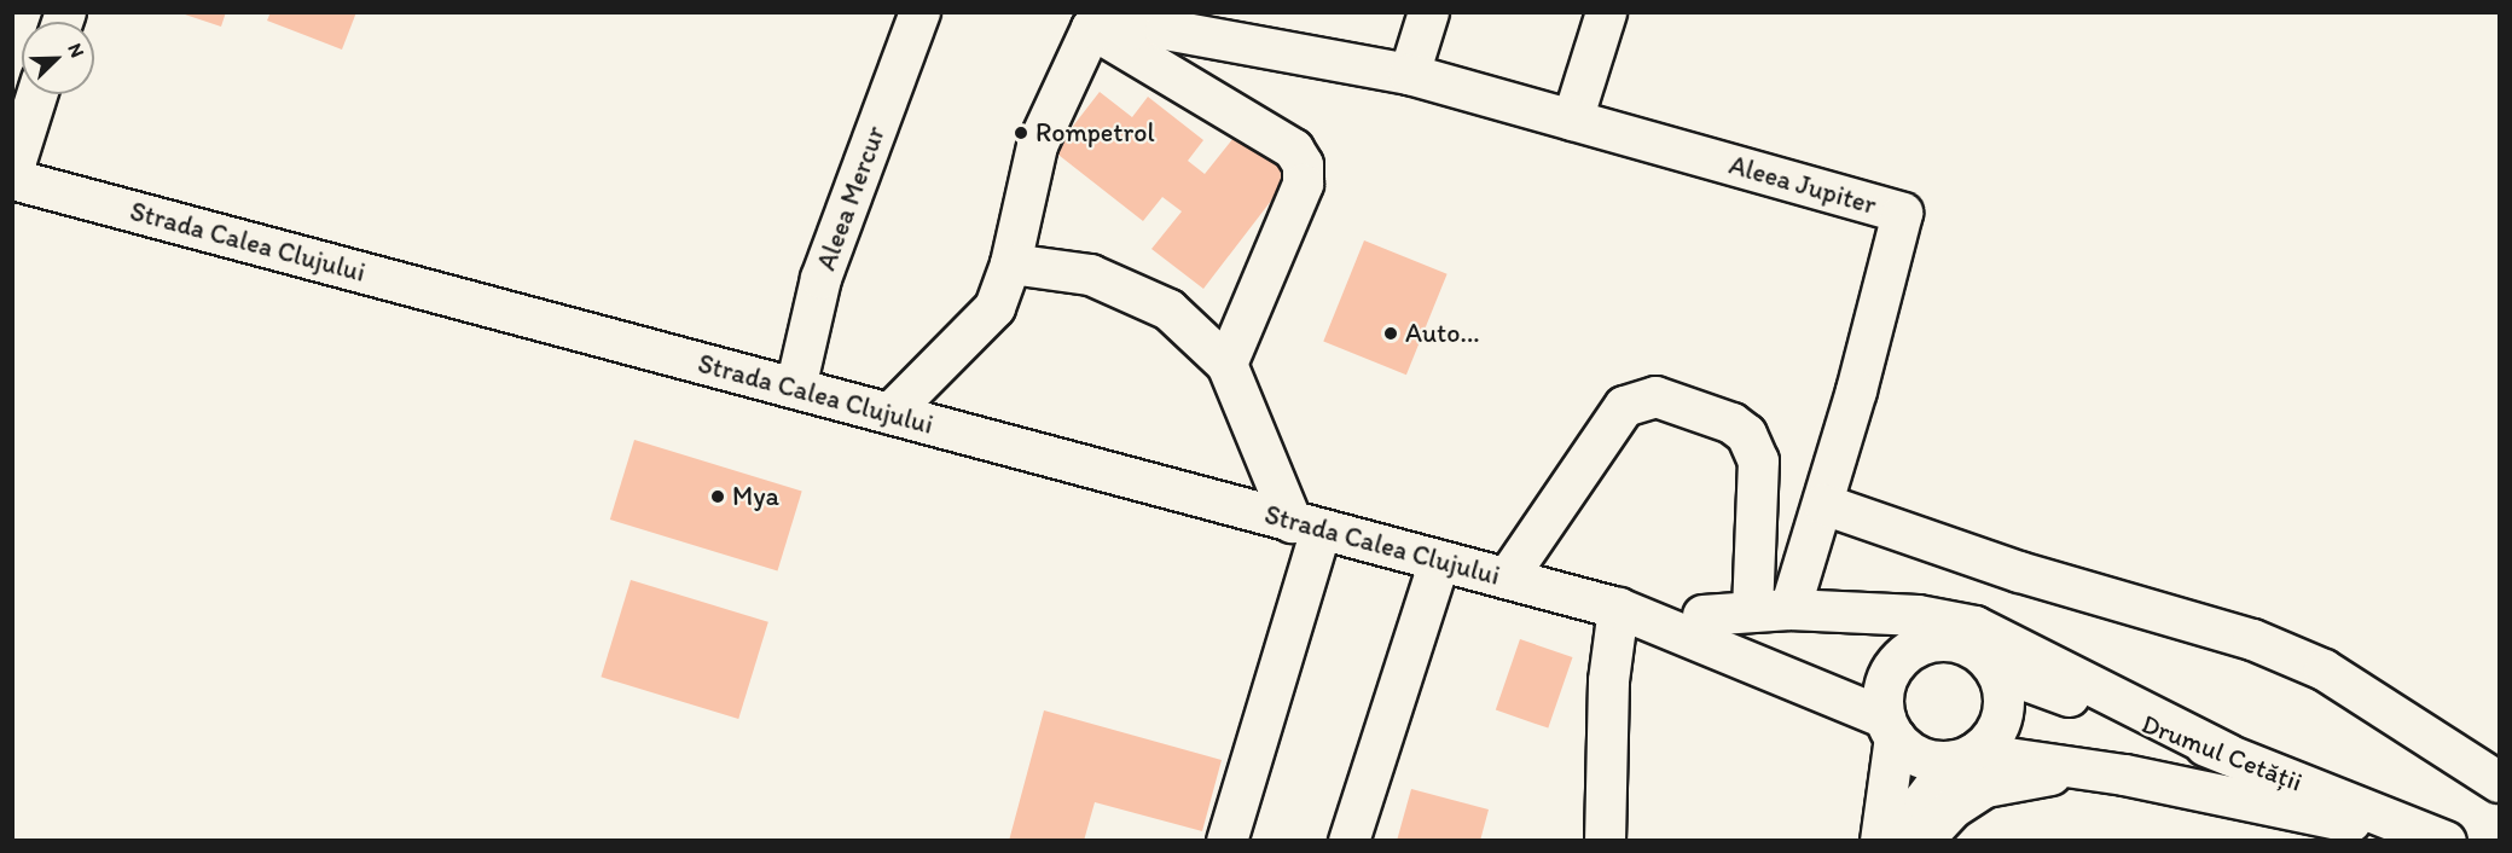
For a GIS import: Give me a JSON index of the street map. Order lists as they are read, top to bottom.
{
  "streets": {
    "main road": [
      "Aleea Jupiter",
      "Aleea Mercur",
      "Strada Calea Clujului",
      "Drumul Cetății"
    ]
  },
  "crossings": [
    ["Aleea Mercur", "Strada Calea Clujului"],
    ["Strada Calea Clujului", "Drumul Cetății"]
  ],
  "places": ["Rompetrol", "Auto...", "Mya"],
  "north": "top right"
}
